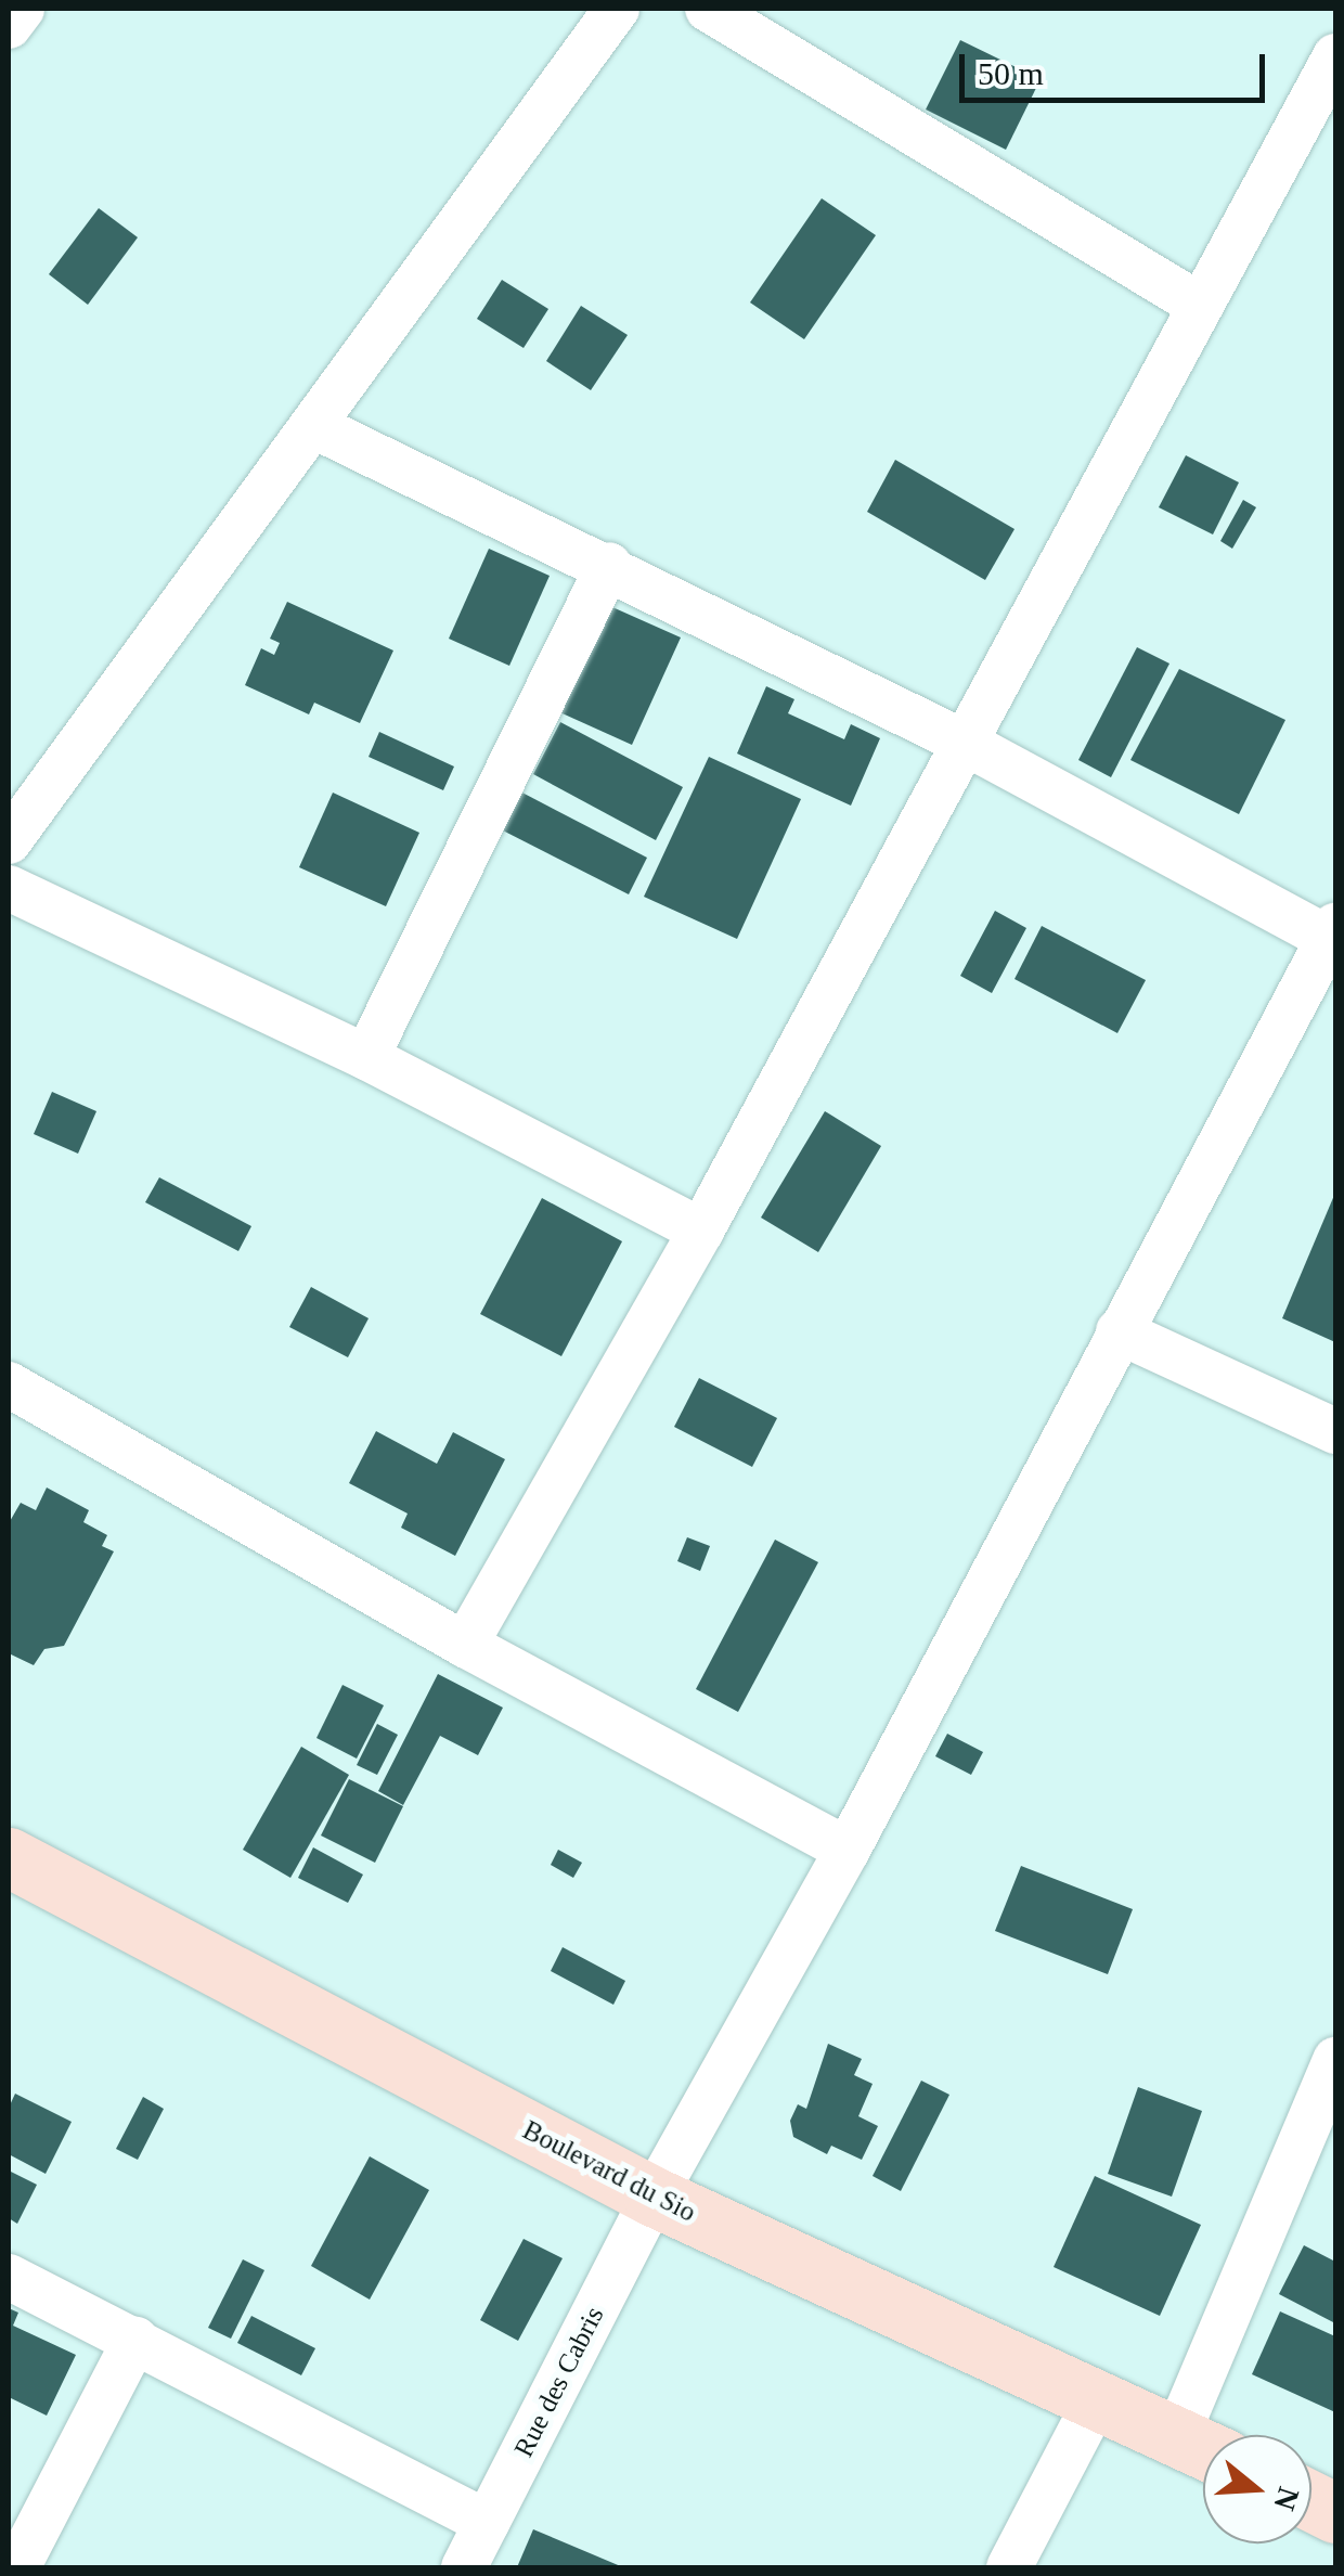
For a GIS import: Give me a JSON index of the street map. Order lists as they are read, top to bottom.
{
  "streets": {
    "street": ["Boulevard du Sio", "Rue des Cabris"]
  },
  "crossings": [
    ["Boulevard du Sio", "Rue des Cabris"]
  ],
  "scale_bar": "50 m",
  "north": "right"
}
